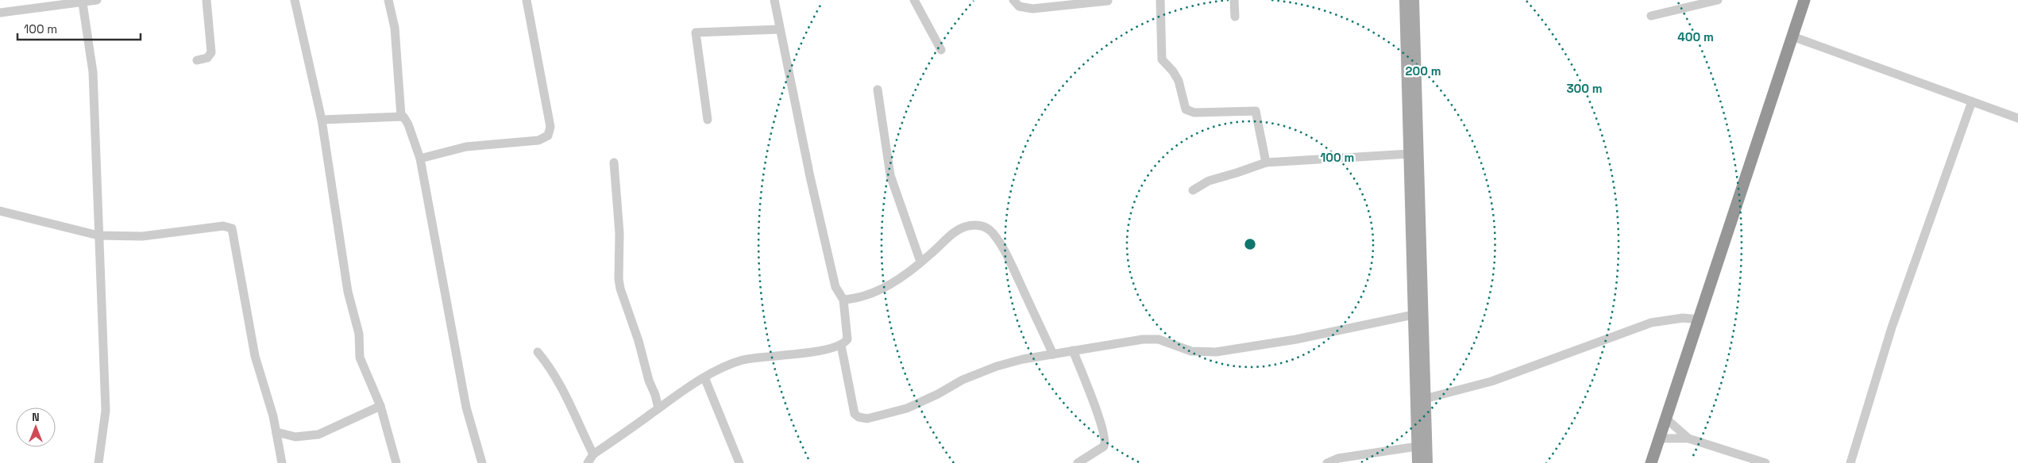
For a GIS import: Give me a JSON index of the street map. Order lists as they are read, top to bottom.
{
  "scale_bar": "100 m",
  "north": "top",
  "rings": [
    "400 m",
    "200 m",
    "300 m",
    "100 m"
  ]
}
